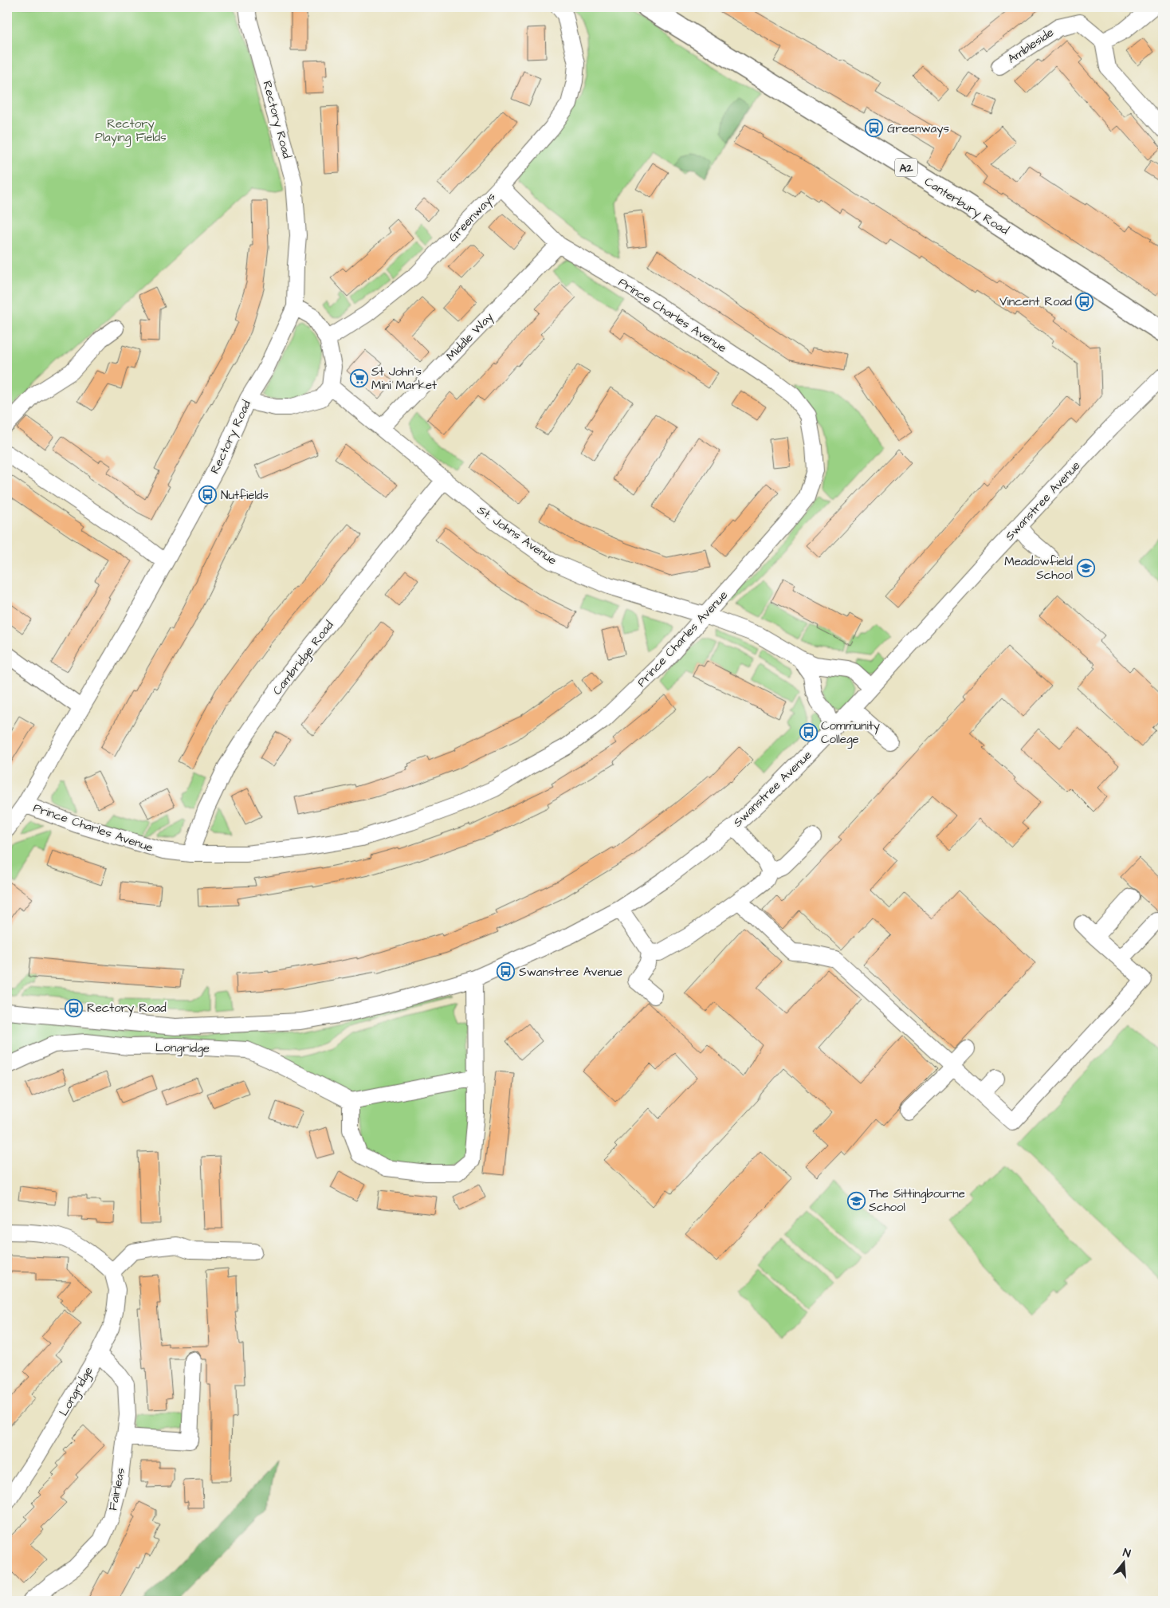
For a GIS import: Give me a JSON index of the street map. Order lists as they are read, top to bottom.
{
  "streets": {
    "main road": ["A2", "Canterbury Road"],
    "street": [
      "Ambleside",
      "Rectory Road",
      "Greenways",
      "Prince Charles Avenue",
      "Middle Way",
      "Swanstree Avenue",
      "St. Johns Avenue",
      "Cambridge Road",
      "Longridge",
      "Fairleas"
    ]
  },
  "crossings": [
    ["Rectory Road", "Prince Charles Avenue"],
    ["Greenways", "Prince Charles Avenue"],
    ["Prince Charles Avenue", "Middle Way"],
    ["Prince Charles Avenue", "St. Johns Avenue"],
    ["Prince Charles Avenue", "Cambridge Road"],
    ["Middle Way", "St. Johns Avenue"],
    ["Swanstree Avenue", "St. Johns Avenue"],
    ["St. Johns Avenue", "Cambridge Road"],
    ["Longridge", "Fairleas"]
  ],
  "parks": ["Rectory Playing Fields"],
  "places": {
    "bus stop": [
      "Greenways",
      "Vincent Road",
      "Nutfields",
      "Community College",
      "Swanstree Avenue",
      "Rectory Road"
    ],
    "supermarket": ["St John's Mini Market"],
    "school or university": ["Meadowfield School", "The Sittingbourne School"]
  },
  "north": "top"
}
